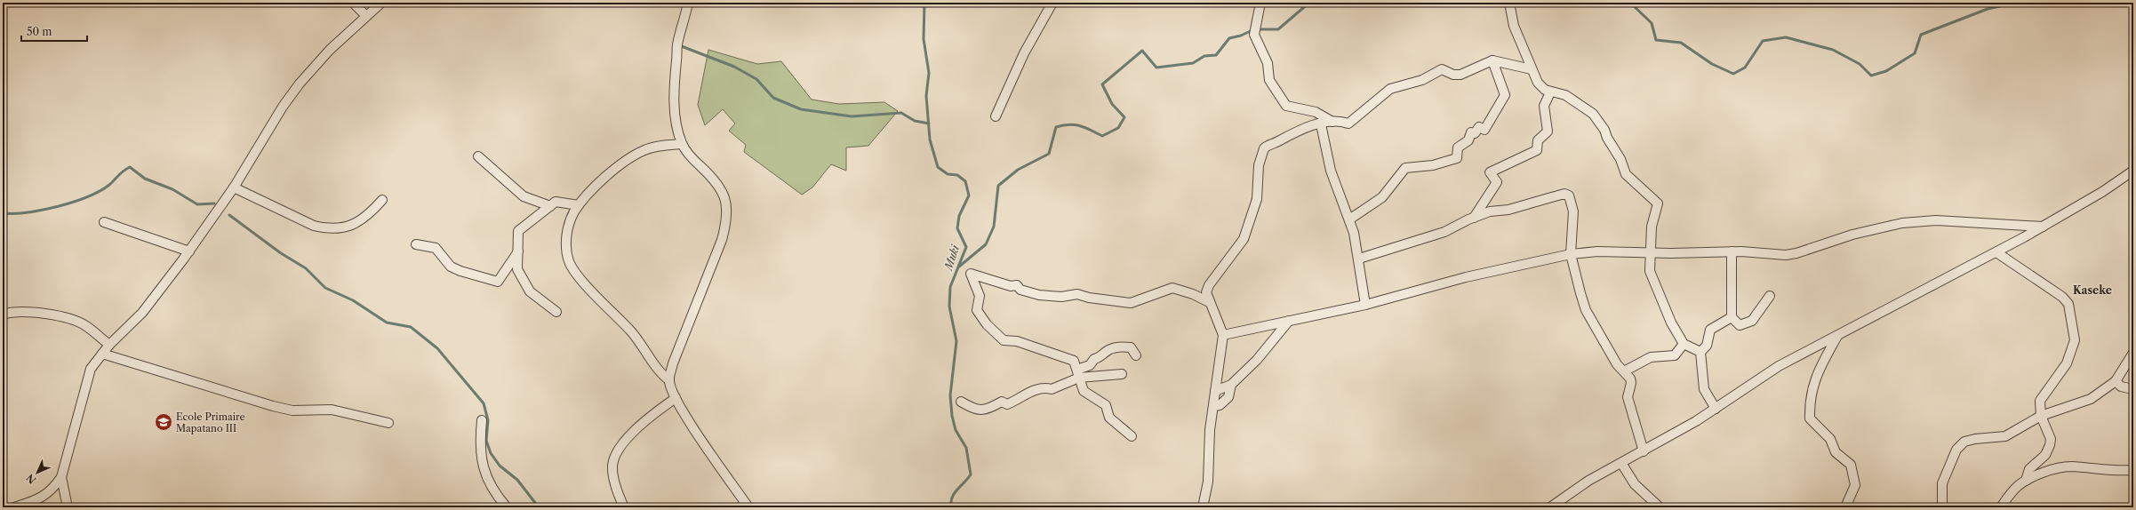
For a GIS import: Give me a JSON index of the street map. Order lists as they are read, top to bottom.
{
  "districts": ["Kaseke"],
  "water": ["Muki"],
  "places": {
    "school or university": ["Ecole Primaire Mapatano III"]
  },
  "scale_bar": "50 m",
  "north": "bottom left"
}
